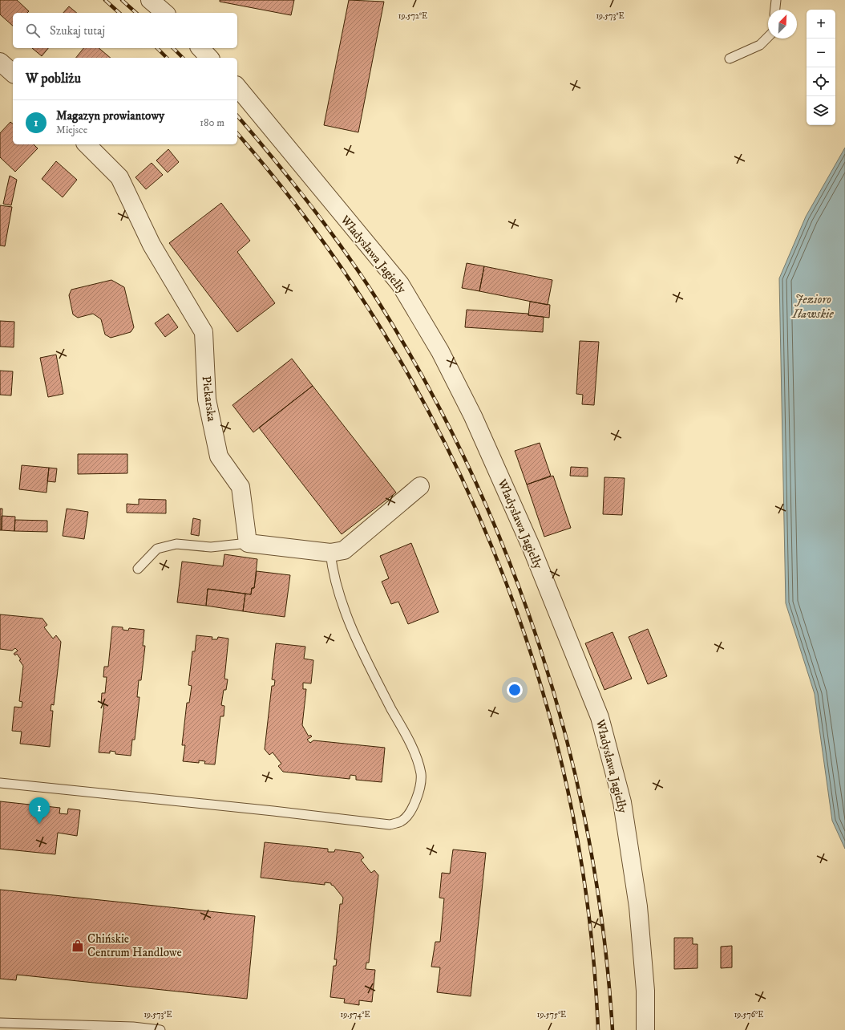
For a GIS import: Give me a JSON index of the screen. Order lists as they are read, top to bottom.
{
  "streets": {
    "street": ["Władysława Jagiełły", "Piekarska"]
  },
  "water": ["Jezioro Iławskie"],
  "places": {
    "shop": ["Chińskie Centrum Handlowe"]
  },
  "north": "top right",
  "page": {
    "map_buttons": ["+", "−"],
    "search": "Szukaj tutaj",
    "heading": "W pobliżu",
    "list": [
      {
        "mark": "1",
        "name": "Magazyn prowiantowy",
        "note": "Miejsce",
        "value": "180 m"
      }
    ],
    "pins": "1"
  },
  "coordinates": [
    "19.572°E",
    "19.573°E",
    "19.574°E",
    "19.575°E",
    "19.576°E"
  ]
}
